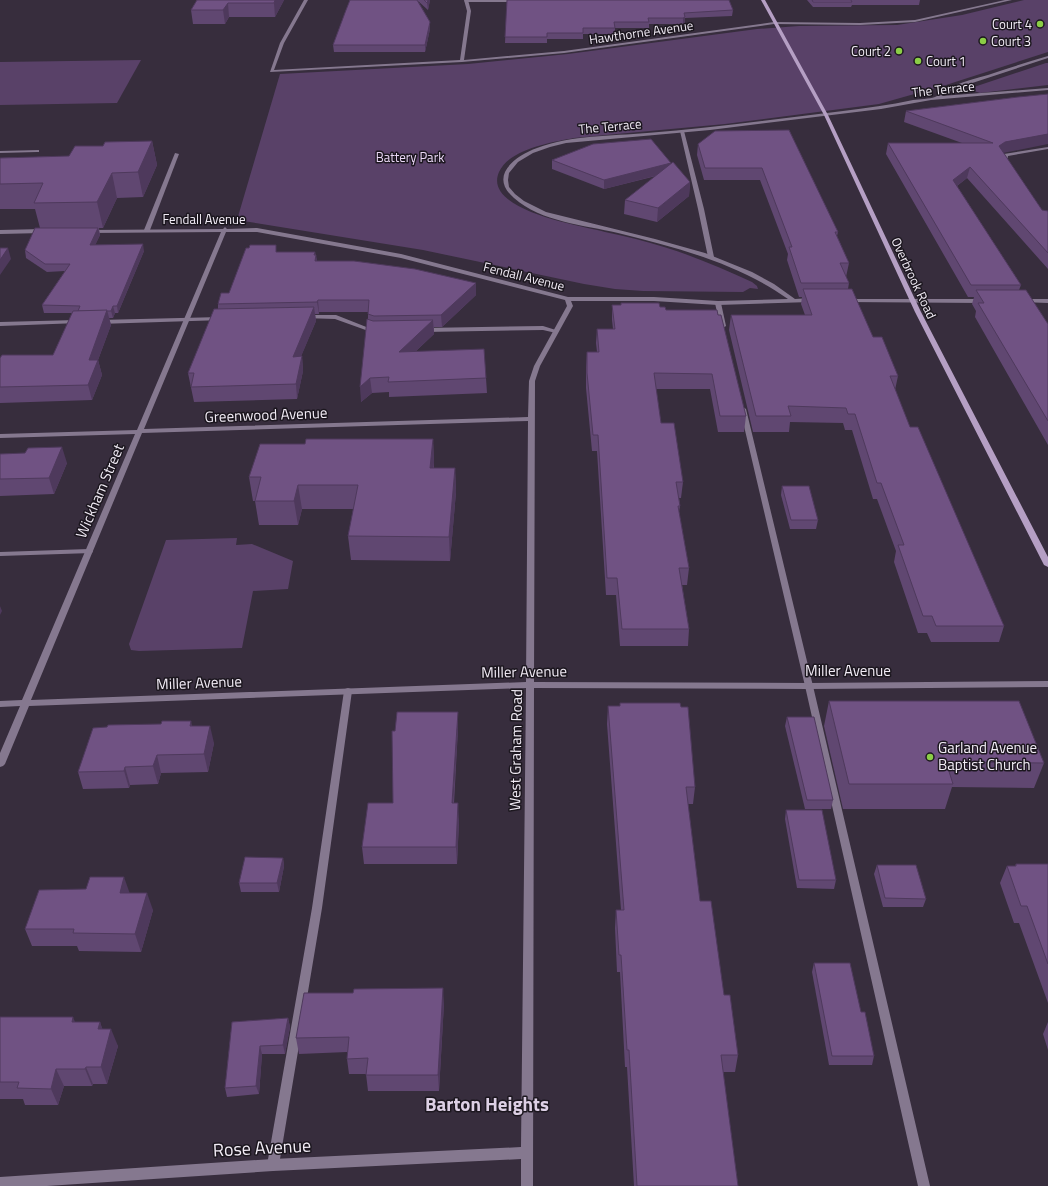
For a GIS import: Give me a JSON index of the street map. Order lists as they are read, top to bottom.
{
  "streets": {
    "street": [
      "Hawthorne Avenue",
      "The Terrace",
      "Fendall Avenue",
      "Overbrook Road",
      "Greenwood Avenue",
      "Wickham Street",
      "Miller Avenue",
      "West Graham Road",
      "Rose Avenue"
    ]
  },
  "crossings": [
    ["Hawthorne Avenue", "Overbrook Road"],
    ["The Terrace", "Fendall Avenue"],
    ["The Terrace", "Overbrook Road"],
    ["Fendall Avenue", "Wickham Street"],
    ["Fendall Avenue", "West Graham Road"],
    ["Greenwood Avenue", "Wickham Street"],
    ["Greenwood Avenue", "West Graham Road"],
    ["Wickham Street", "Miller Avenue"],
    ["Miller Avenue", "West Graham Road"],
    ["West Graham Road", "Rose Avenue"]
  ],
  "districts": ["Barton Heights"],
  "parks": ["Battery Park"],
  "places": [
    "Court 4",
    "Court 3",
    "Court 2",
    "Court 1",
    "Garland Avenue Baptist Church"
  ]
}
